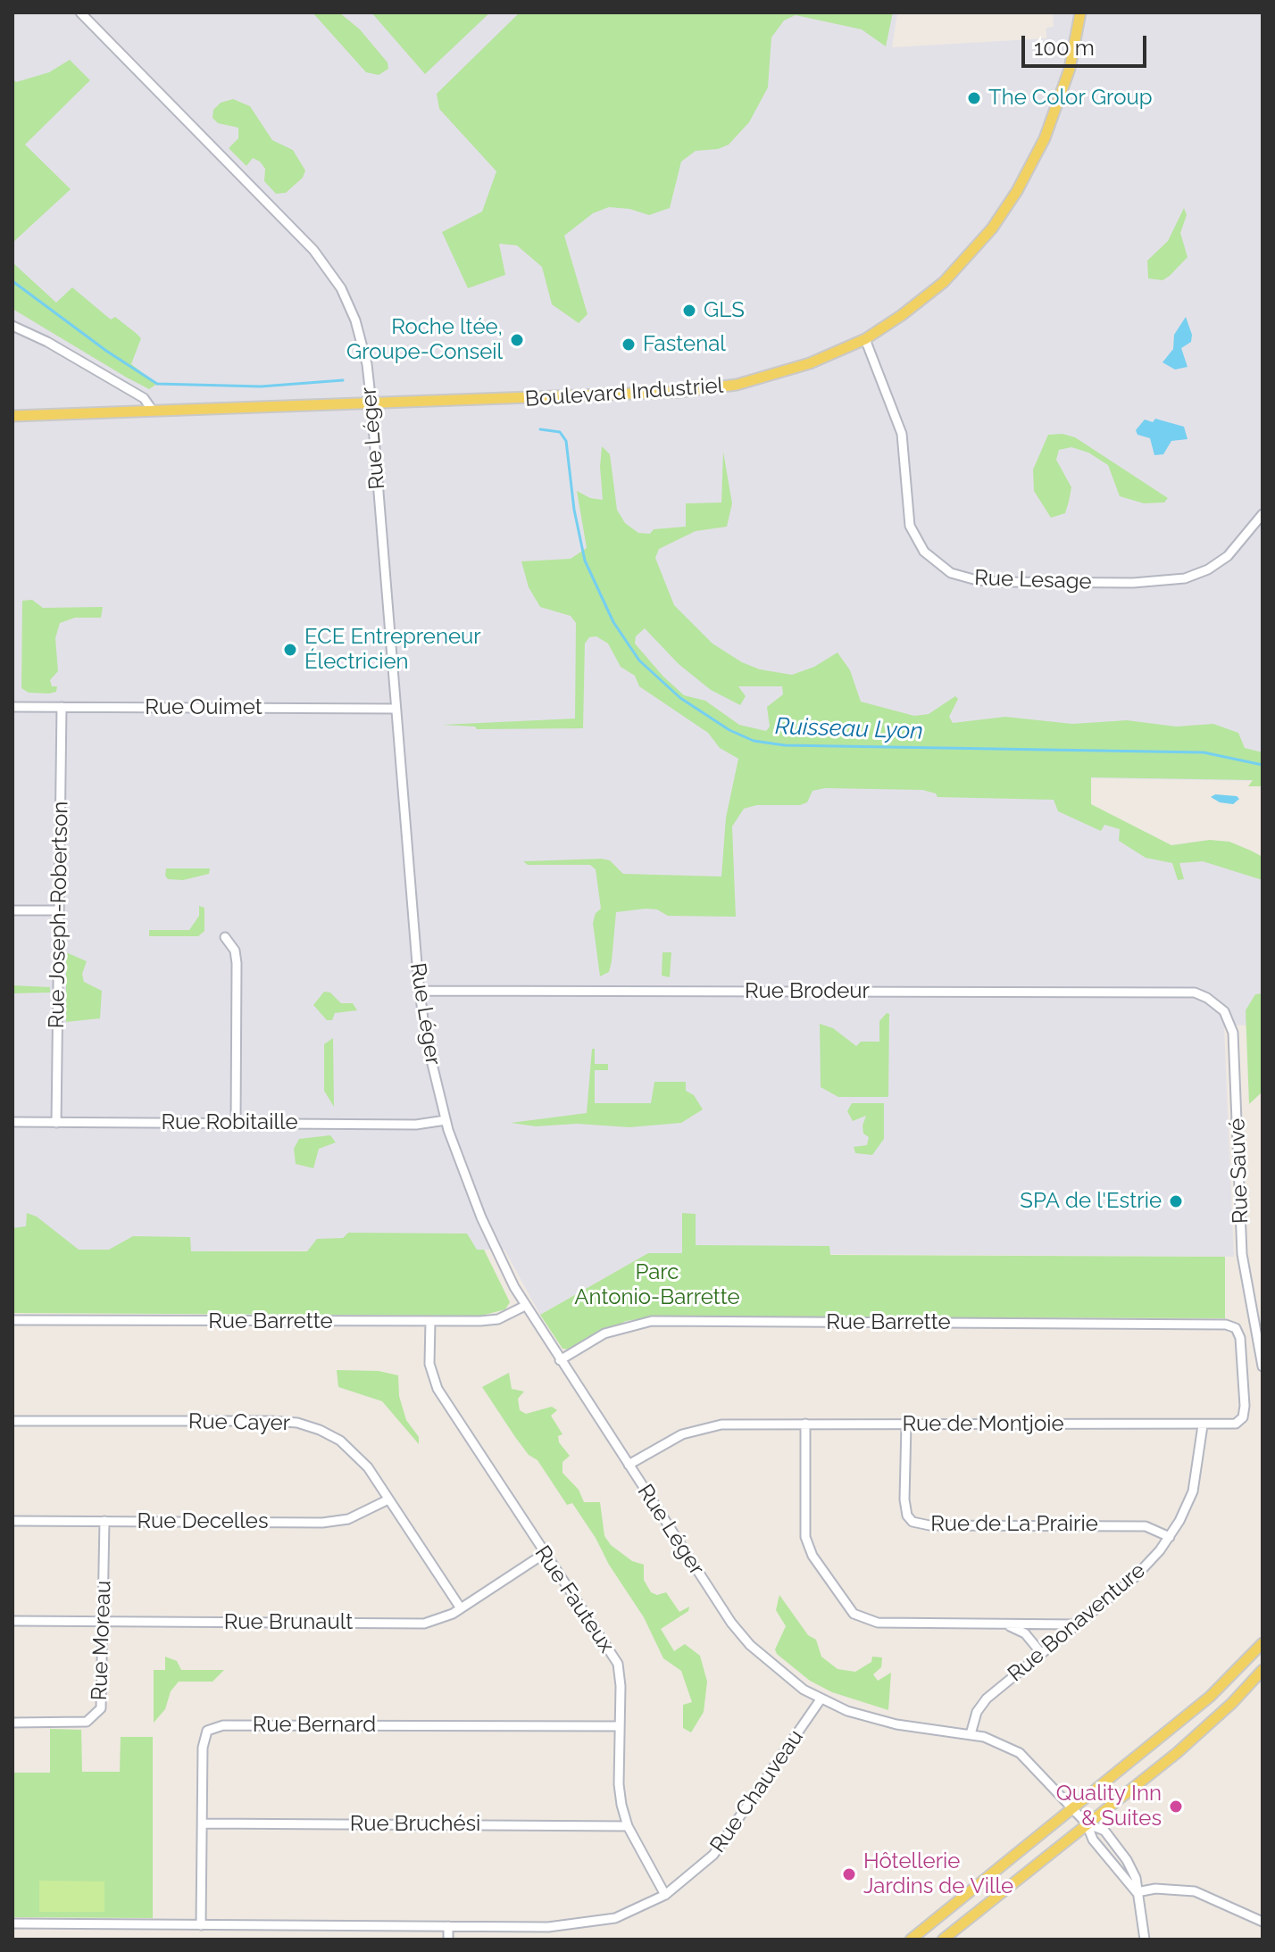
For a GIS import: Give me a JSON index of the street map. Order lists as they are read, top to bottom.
{
  "streets": {
    "main road": ["Boulevard Industriel"],
    "street": [
      "Rue Léger",
      "Rue Lesage",
      "Rue Ouimet",
      "Rue Joseph-Robertson",
      "Rue Brodeur",
      "Rue Robitaille",
      "Rue Sauvé",
      "Rue Barrette",
      "Rue Cayer",
      "Rue de Montjoie",
      "Rue Decelles",
      "Rue de La Prairie",
      "Rue Fauteux",
      "Rue Brunault",
      "Rue Bonaventure",
      "Rue Moreau",
      "Rue Bernard",
      "Rue Chauveau",
      "Rue Bruchési"
    ]
  },
  "crossings": [
    ["Boulevard Industriel", "Rue Léger"],
    ["Boulevard Industriel", "Rue Lesage"],
    ["Rue Léger", "Rue Ouimet"],
    ["Rue Léger", "Rue Brodeur"],
    ["Rue Léger", "Rue Robitaille"],
    ["Rue Léger", "Rue Barrette"],
    ["Rue Léger", "Rue de Montjoie"],
    ["Rue Léger", "Rue Bonaventure"],
    ["Rue Léger", "Rue Chauveau"],
    ["Rue Ouimet", "Rue Joseph-Robertson"],
    ["Rue Joseph-Robertson", "Rue Robitaille"],
    ["Rue Brodeur", "Rue Sauvé"],
    ["Rue Barrette", "Rue de Montjoie"],
    ["Rue Barrette", "Rue Fauteux"],
    ["Rue Cayer", "Rue Decelles"],
    ["Rue Cayer", "Rue Brunault"],
    ["Rue de Montjoie", "Rue de La Prairie"],
    ["Rue de Montjoie", "Rue Bonaventure"],
    ["Rue Decelles", "Rue Moreau"],
    ["Rue de La Prairie", "Rue Bonaventure"],
    ["Rue Fauteux", "Rue Brunault"],
    ["Rue Fauteux", "Rue Bernard"],
    ["Rue Fauteux", "Rue Chauveau"],
    ["Rue Fauteux", "Rue Bruchési"],
    ["Rue Brunault", "Rue Moreau"],
    ["Rue Bernard", "Rue Chauveau"],
    ["Rue Bernard", "Rue Bruchési"]
  ],
  "water": ["Ruisseau Lyon"],
  "parks": ["Parc Antonio-Barrette"],
  "places": [
    "The Color Group",
    "GLS",
    "Roche ltée, Groupe-Conseil",
    "Fastenal",
    "ECE Entrepreneur Électricien",
    "SPA de l'Estrie",
    "Quality Inn & Suites",
    "Hôtellerie Jardins de Ville"
  ],
  "scale_bar": "100 m"
}
